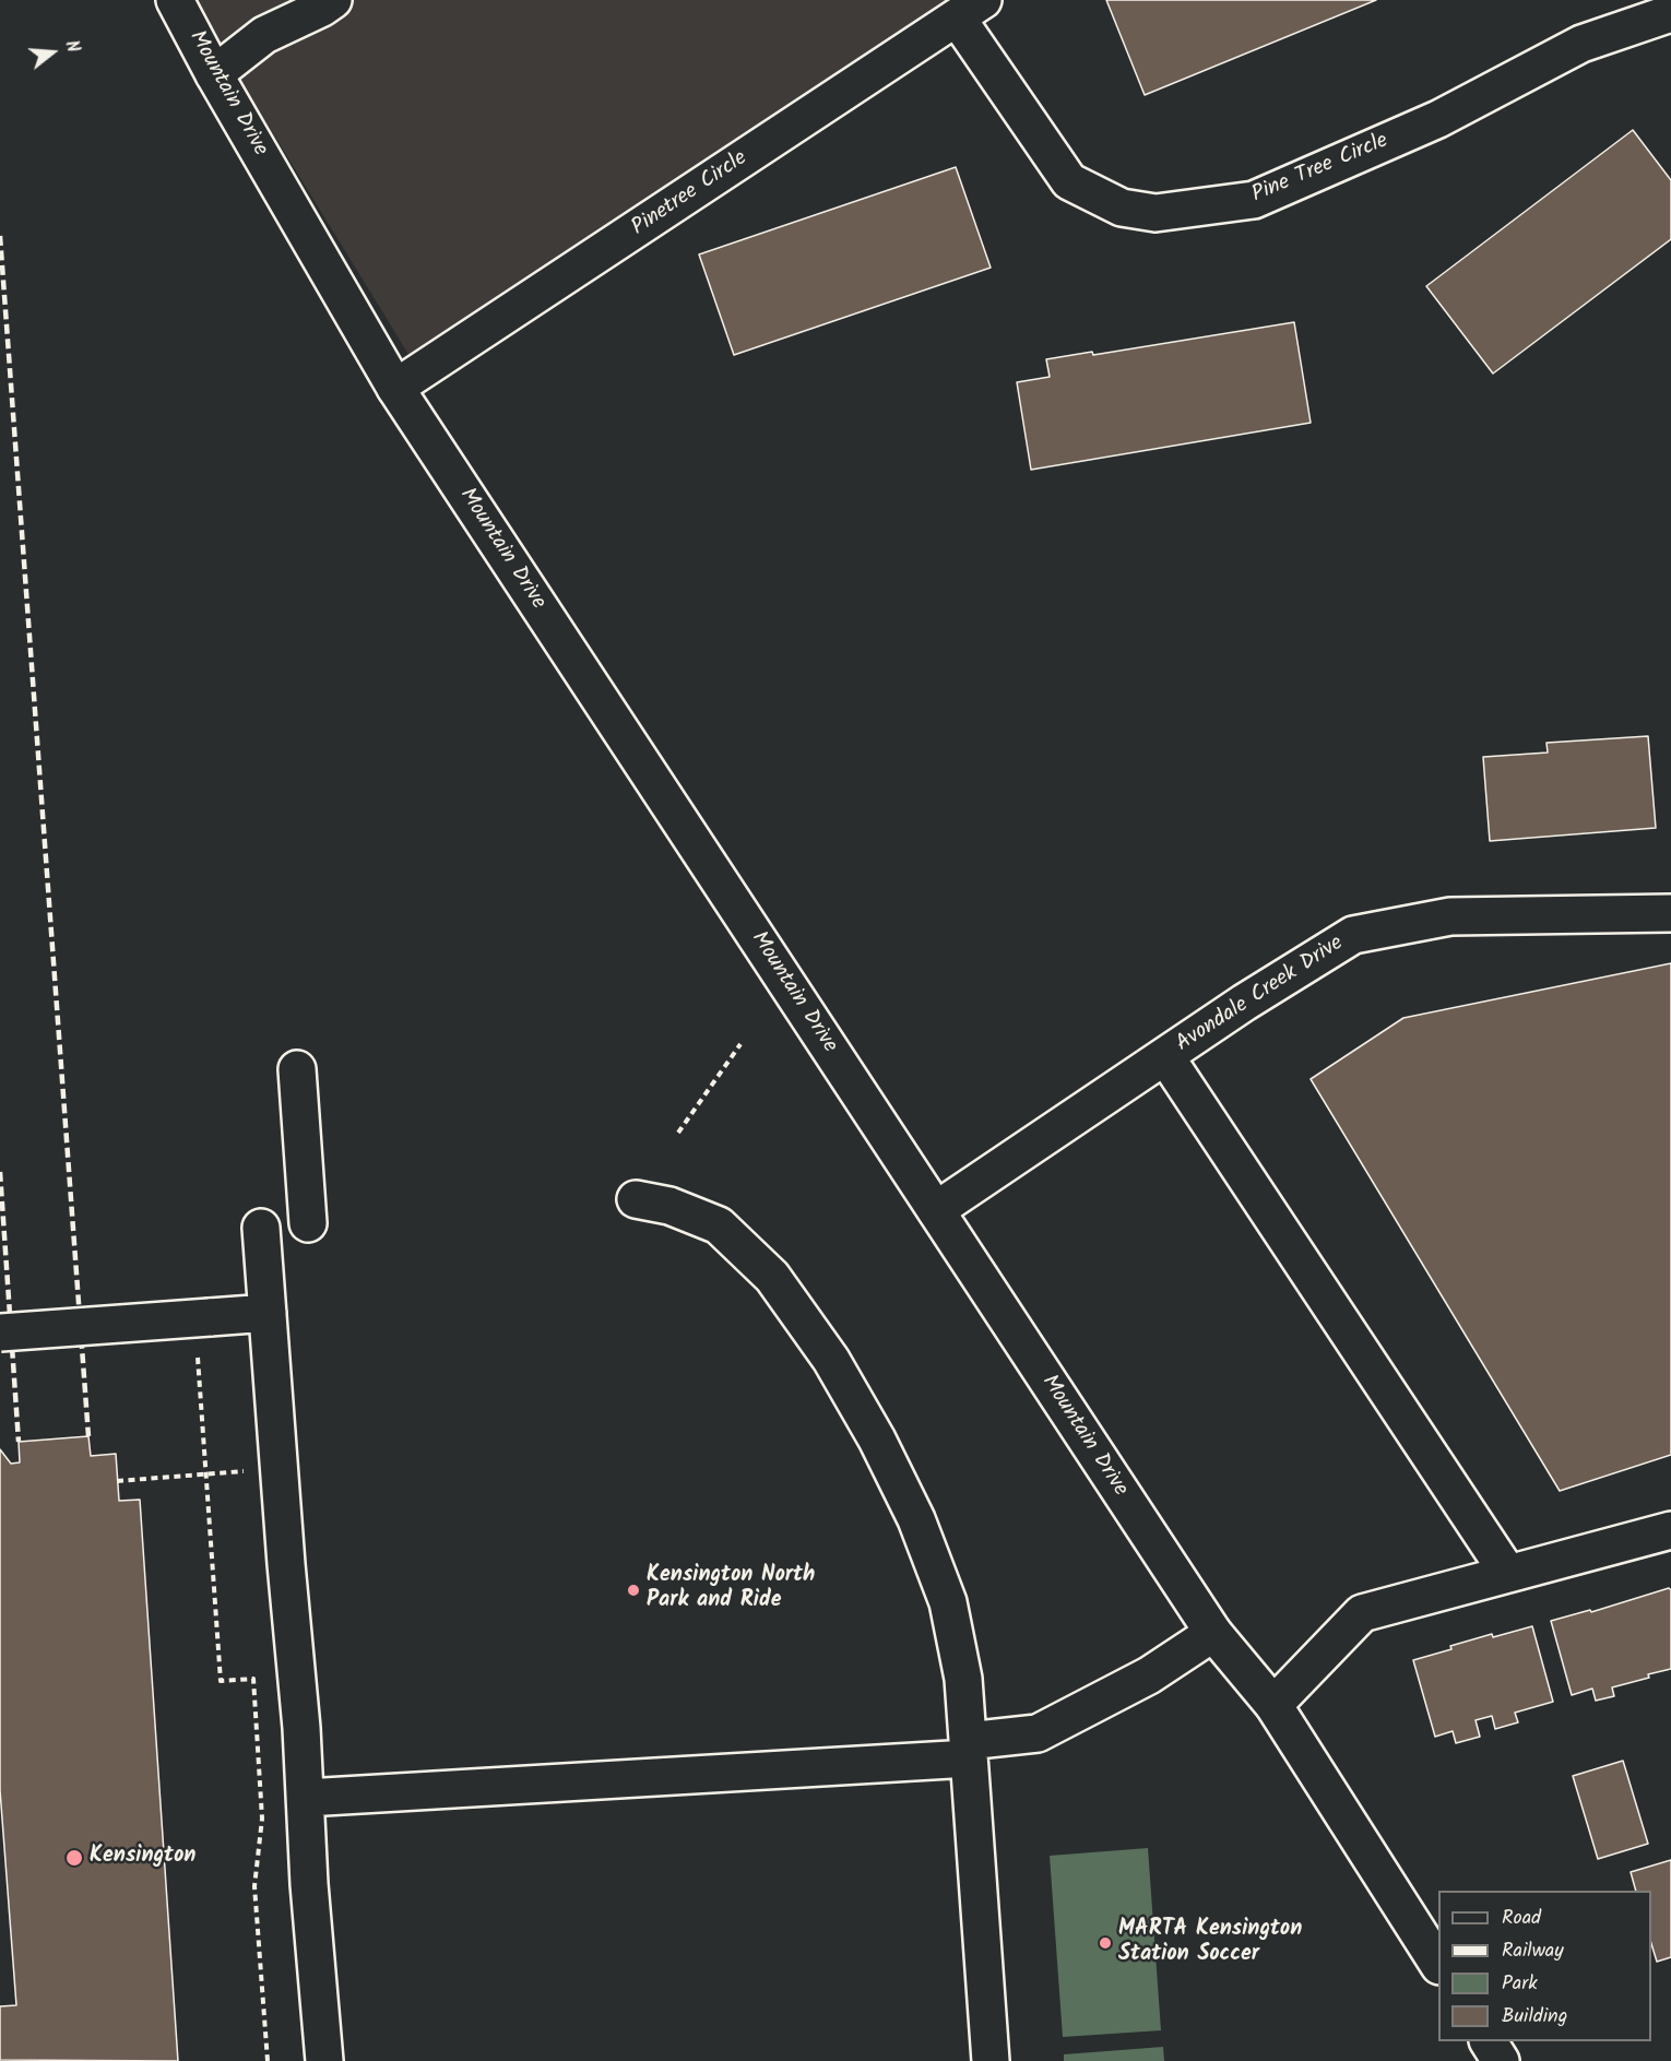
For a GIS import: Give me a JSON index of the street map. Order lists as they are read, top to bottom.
{
  "streets": {
    "street": [
      "Mountain Drive",
      "Pine Tree Circle",
      "Pinetree Circle",
      "Avondale Creek Drive"
    ]
  },
  "crossings": [
    ["Mountain Drive", "Pinetree Circle"],
    ["Mountain Drive", "Avondale Creek Drive"],
    ["Pine Tree Circle", "Pinetree Circle"]
  ],
  "places": ["Kensington North Park and Ride", "Kensington", "MARTA Kensington Station Soccer"],
  "legend": [
    "Road",
    "Railway",
    "Park",
    "Building"
  ],
  "north": "right"
}
